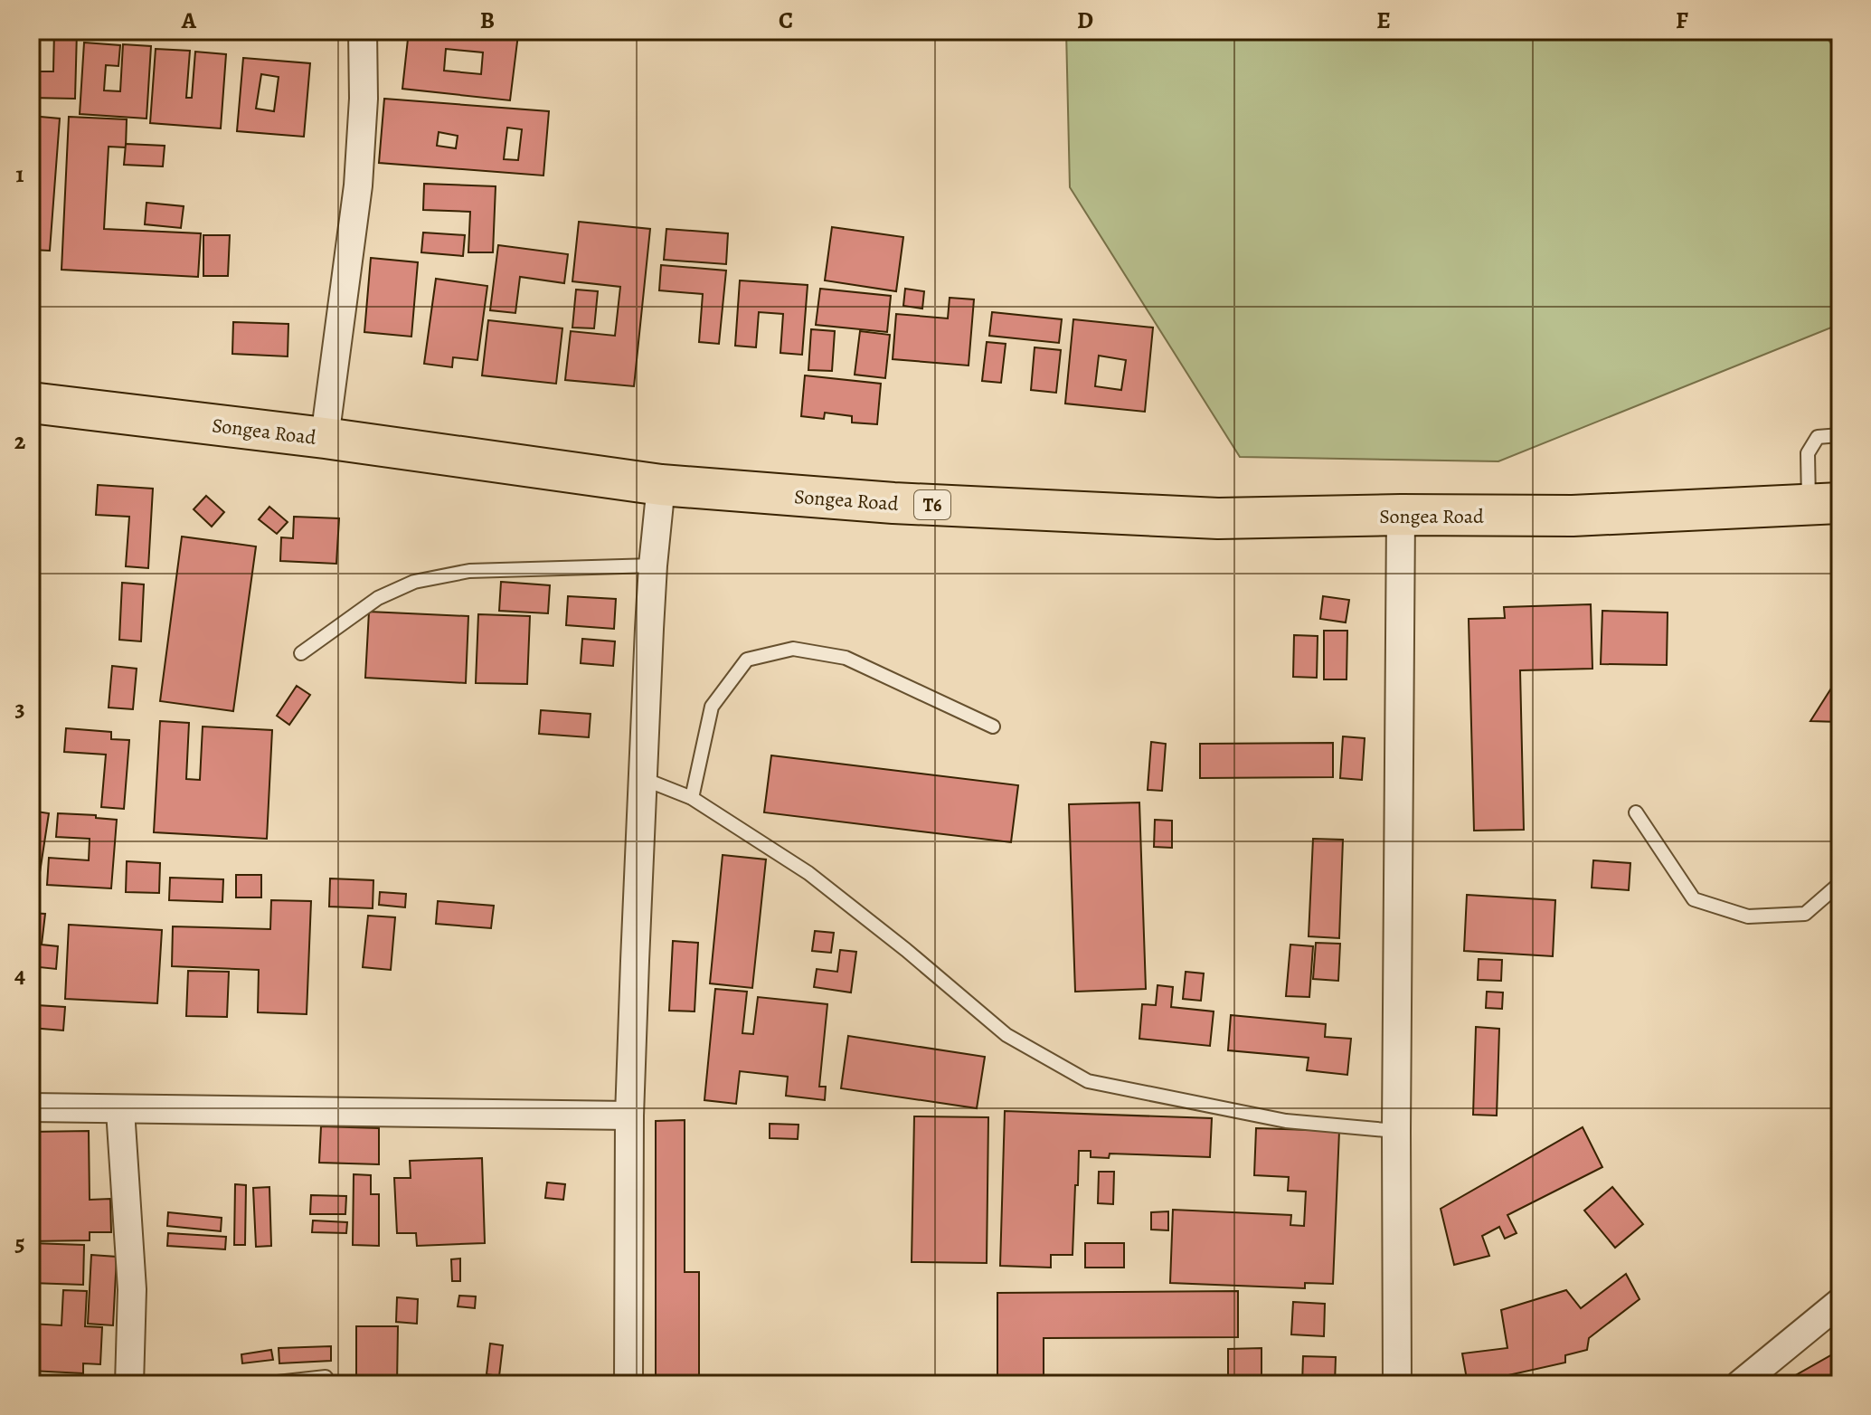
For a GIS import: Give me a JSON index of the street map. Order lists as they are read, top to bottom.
{
  "streets": {
    "highway": ["Songea Road", "T6"]
  },
  "grid": {
    "columns": [
      "A",
      "B",
      "C",
      "D",
      "E",
      "F"
    ],
    "rows": [
      "1",
      "2",
      "3",
      "4",
      "5"
    ]
  }
}
